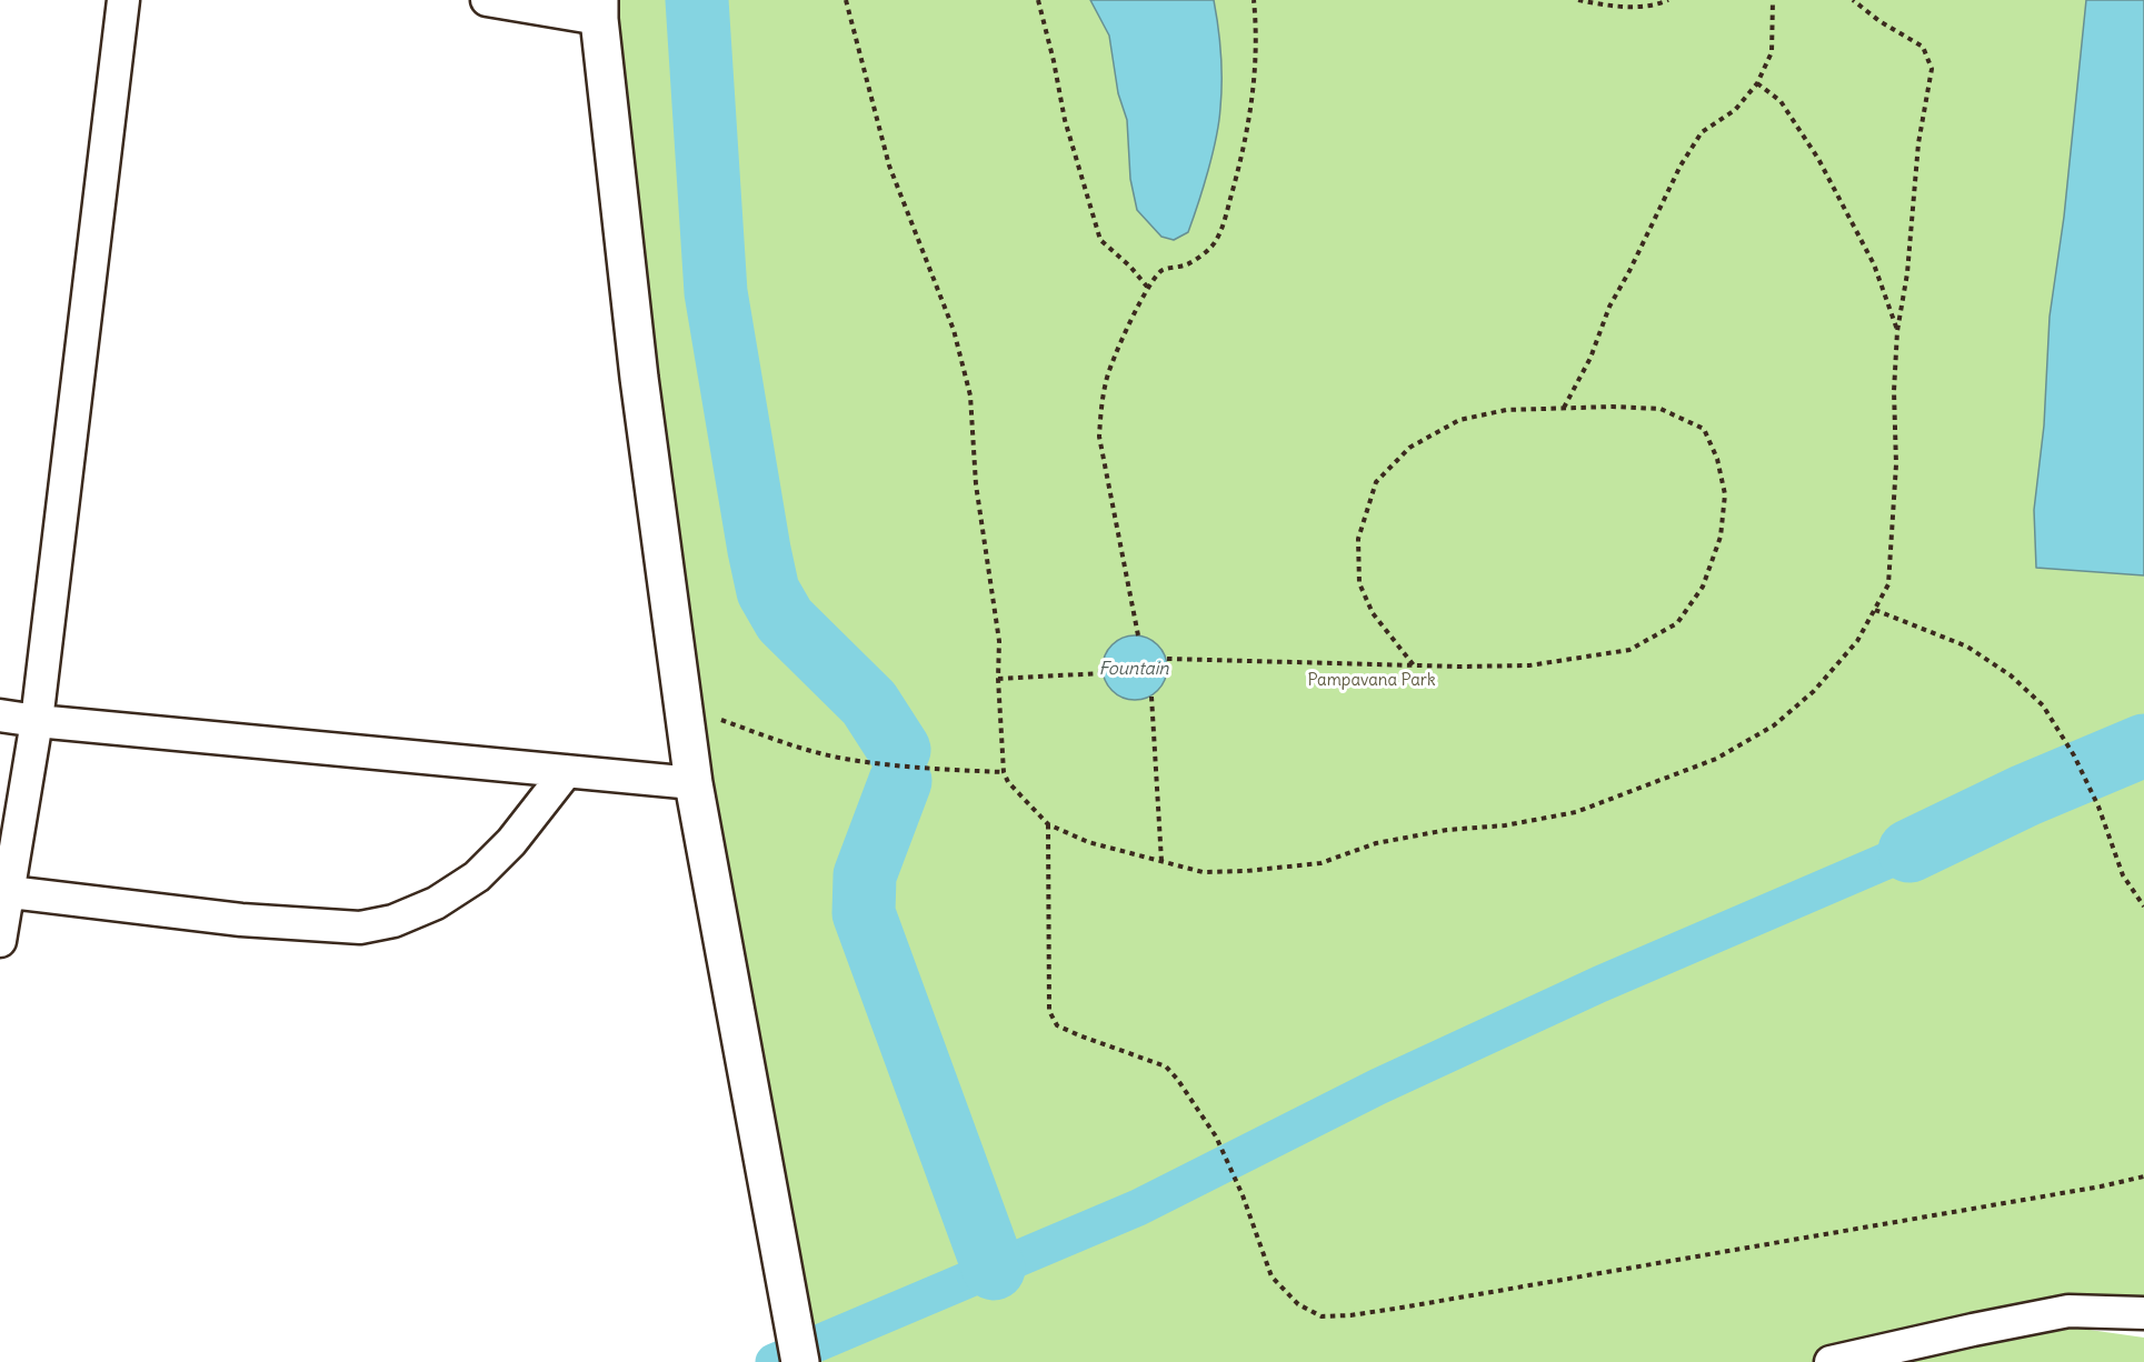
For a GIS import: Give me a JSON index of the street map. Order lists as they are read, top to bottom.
{
  "water": ["Fountain"],
  "parks": ["Pampavana Park"]
}
